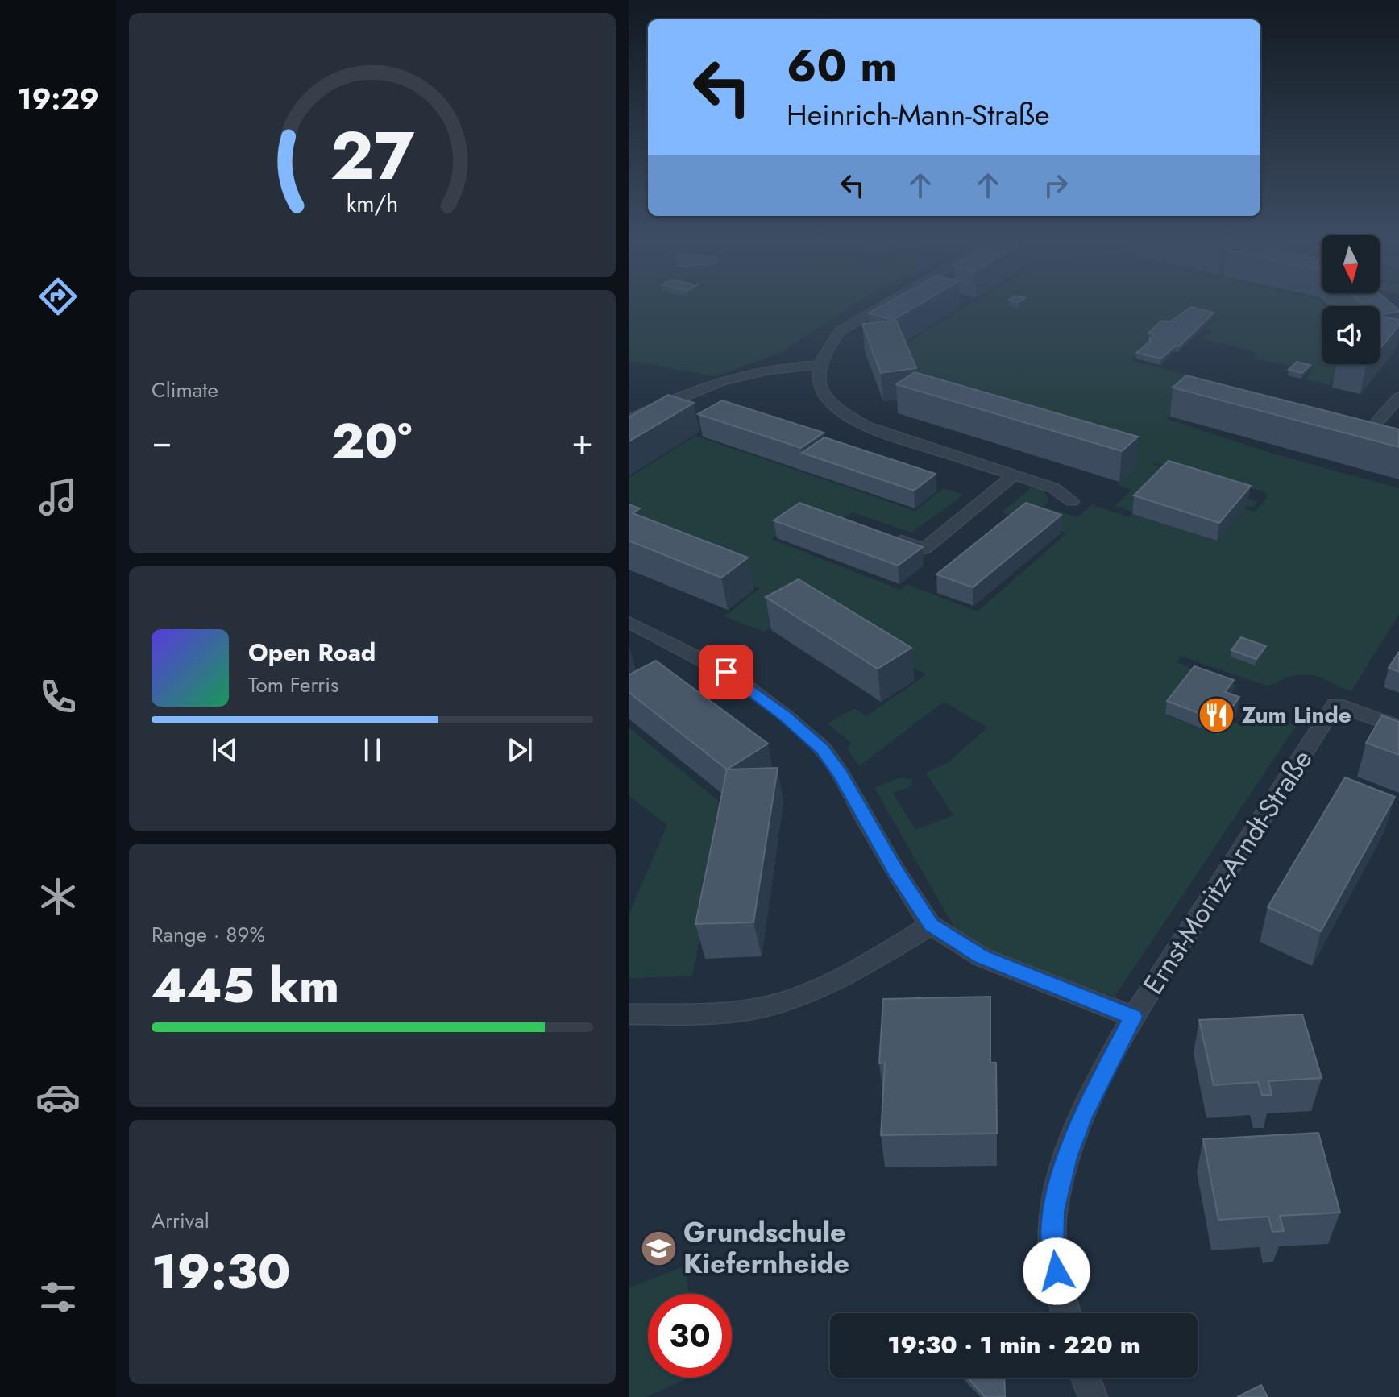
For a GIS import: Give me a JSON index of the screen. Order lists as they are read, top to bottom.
{
  "streets": {
    "street": ["Ernst-Moritz-Arndt-Straße"]
  },
  "places": {
    "restaurant": ["Zum Linde"],
    "school or university": ["Grundschule Kiefernheide"]
  },
  "north": "bottom",
  "page": {
    "tabs": "19:29",
    "turn": ["60 m", "Heinrich-Mann-Straße"],
    "tile": [
      "Climate",
      ["Range · 89%", "445 km"],
      ["Arrival", "19:30"]
    ],
    "heat": ["−", "20°", "+"],
    "song": ["Open Road", "Tom Ferris"],
    "limit": "30",
    "trip": "19:30 · 1 min · 220 m",
    "gauge": ["27", "km/h"]
  }
}
